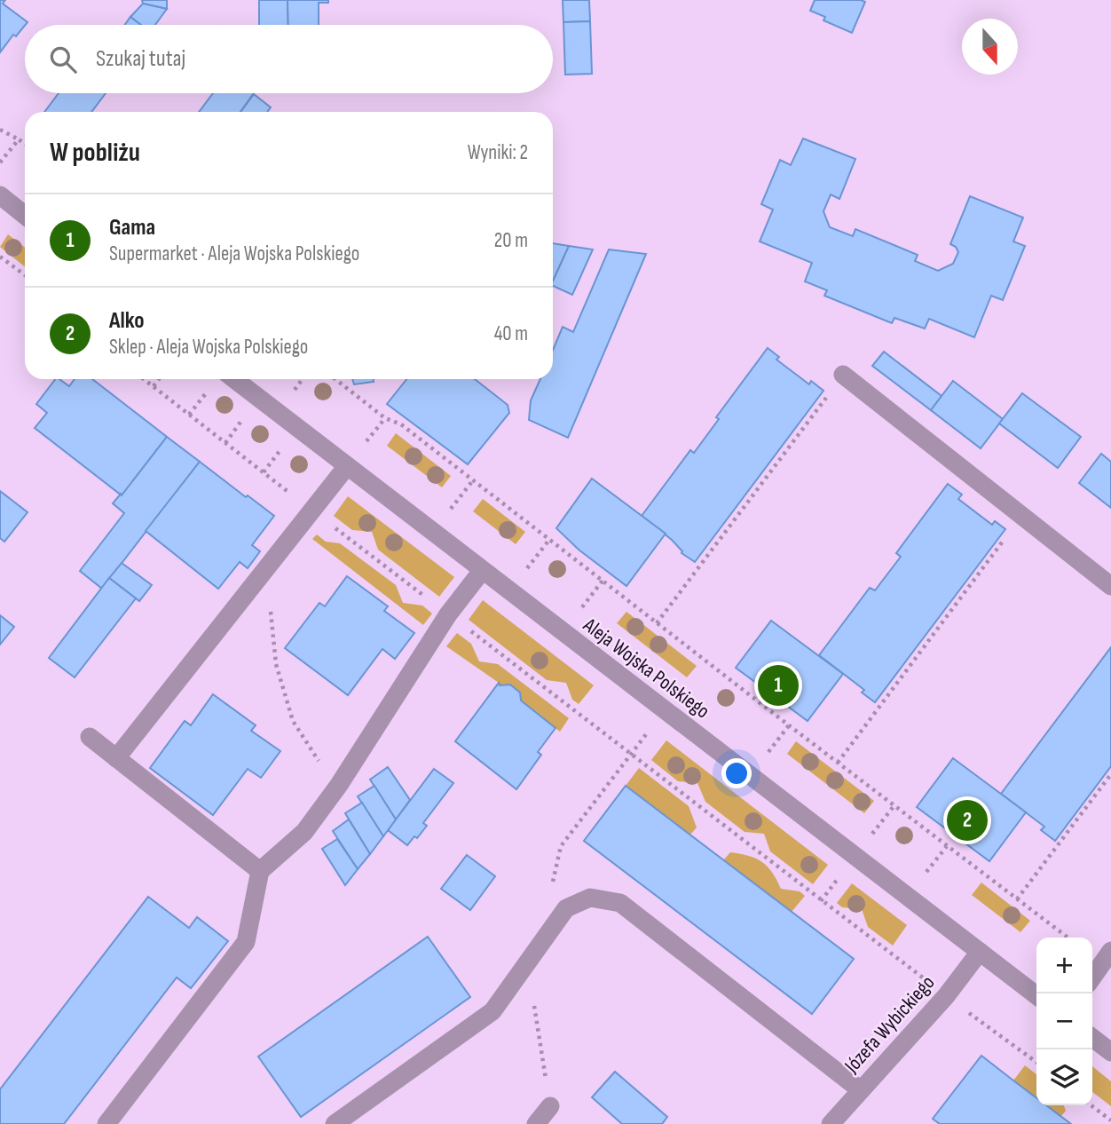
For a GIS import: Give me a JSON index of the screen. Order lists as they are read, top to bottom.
{
  "streets": {
    "street": ["Aleja Wojska Polskiego", "Józefa Wybickiego"]
  },
  "crossings": [
    ["Aleja Wojska Polskiego", "Józefa Wybickiego"]
  ],
  "north": "bottom",
  "page": {
    "search": "Szukaj tutaj",
    "heading": ["W pobliżu", "Wyniki: 2"],
    "list": [
      {
        "mark": "1",
        "name": "Gama",
        "note": "Supermarket · Aleja Wojska Polskiego",
        "value": "20 m"
      },
      {
        "mark": "2",
        "name": "Alko",
        "note": "Sklep · Aleja Wojska Polskiego",
        "value": "40 m"
      }
    ],
    "pins": ["1", "2"],
    "map_buttons": ["+", "−"]
  }
}
